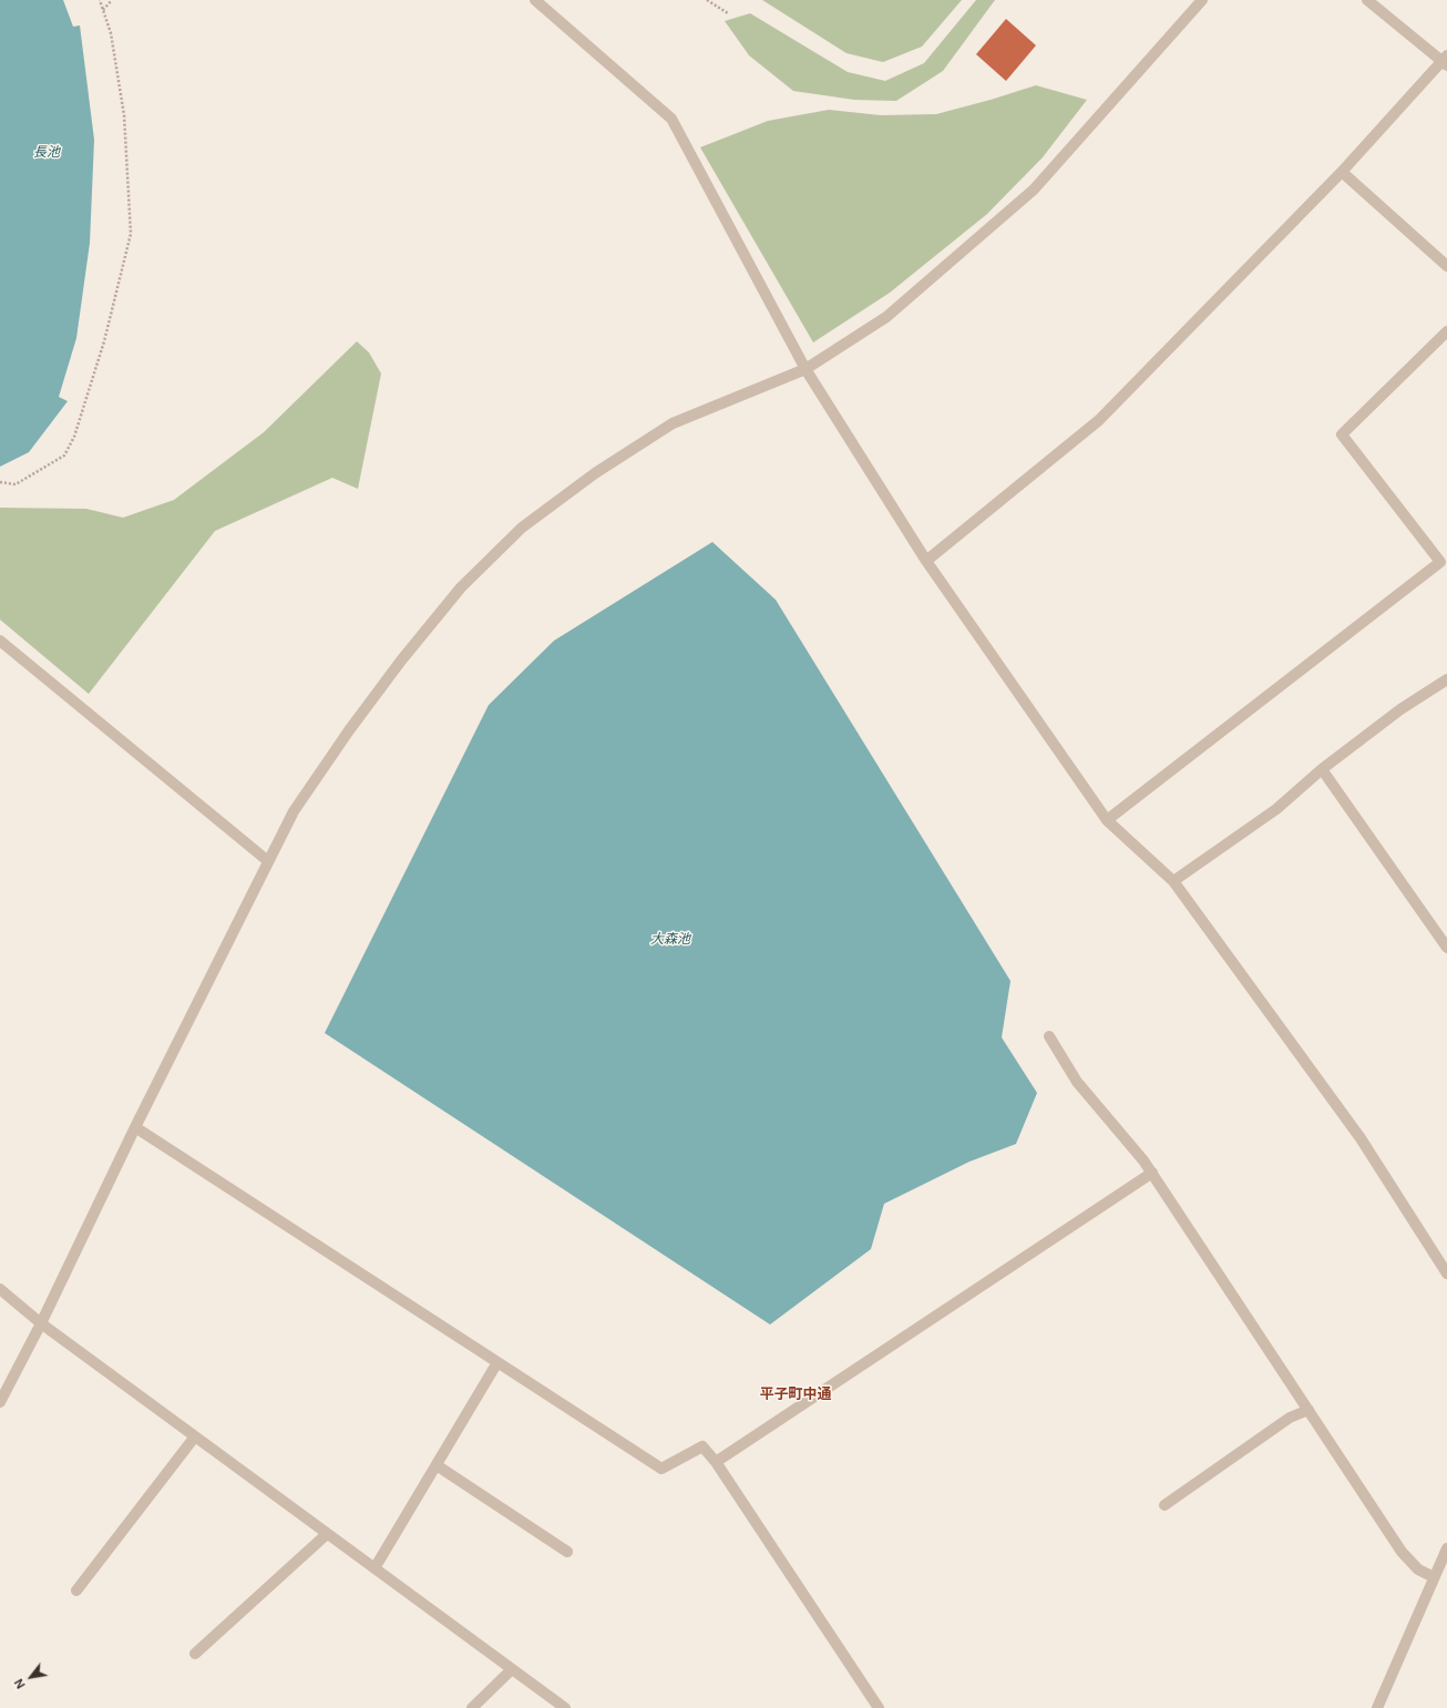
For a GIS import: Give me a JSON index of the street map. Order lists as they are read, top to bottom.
{
  "districts": ["平子町中通"],
  "water": ["長池", "大森池"],
  "north": "bottom left"
}
